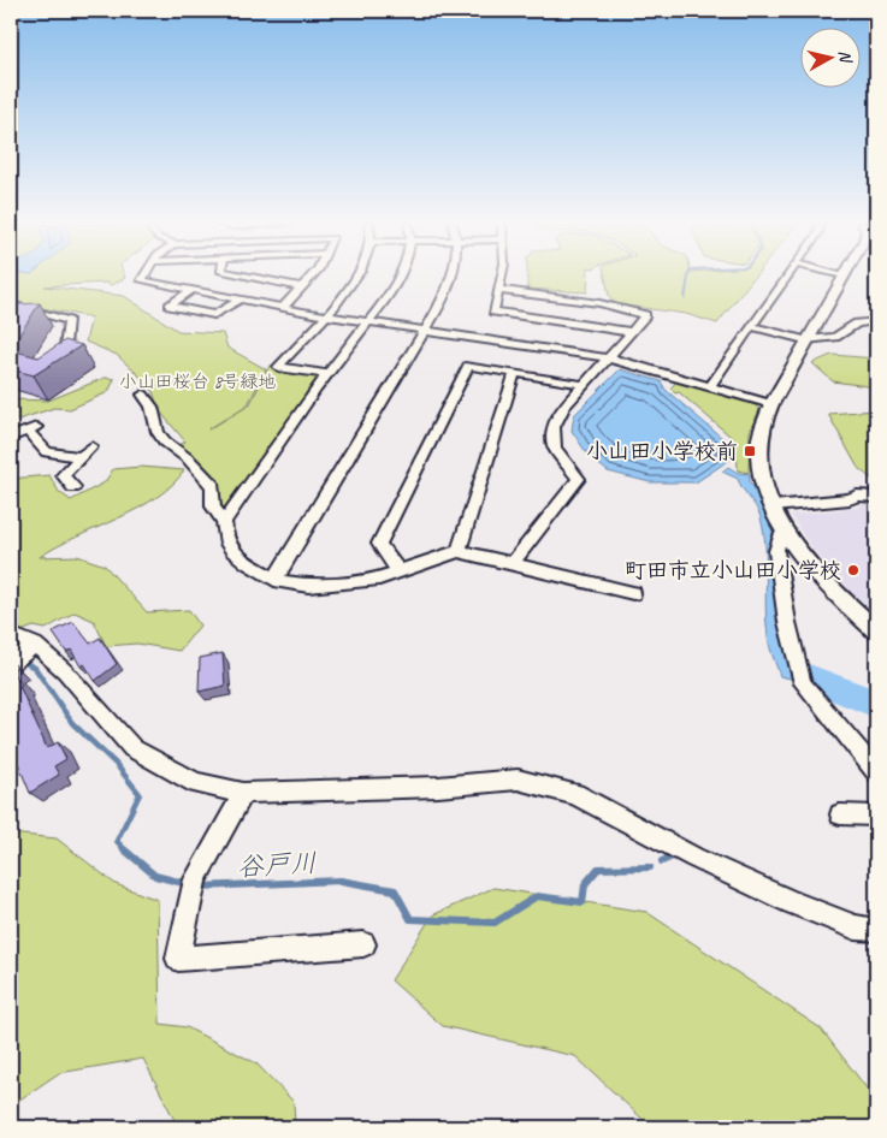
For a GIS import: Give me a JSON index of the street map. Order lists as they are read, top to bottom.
{
  "water": ["谷戸川"],
  "parks": ["小山田桜台 8号緑地"],
  "places": {
    "transit": ["小山田小学校前"],
    "other": ["町田市立小山田小学校"]
  },
  "north": "right"
}
